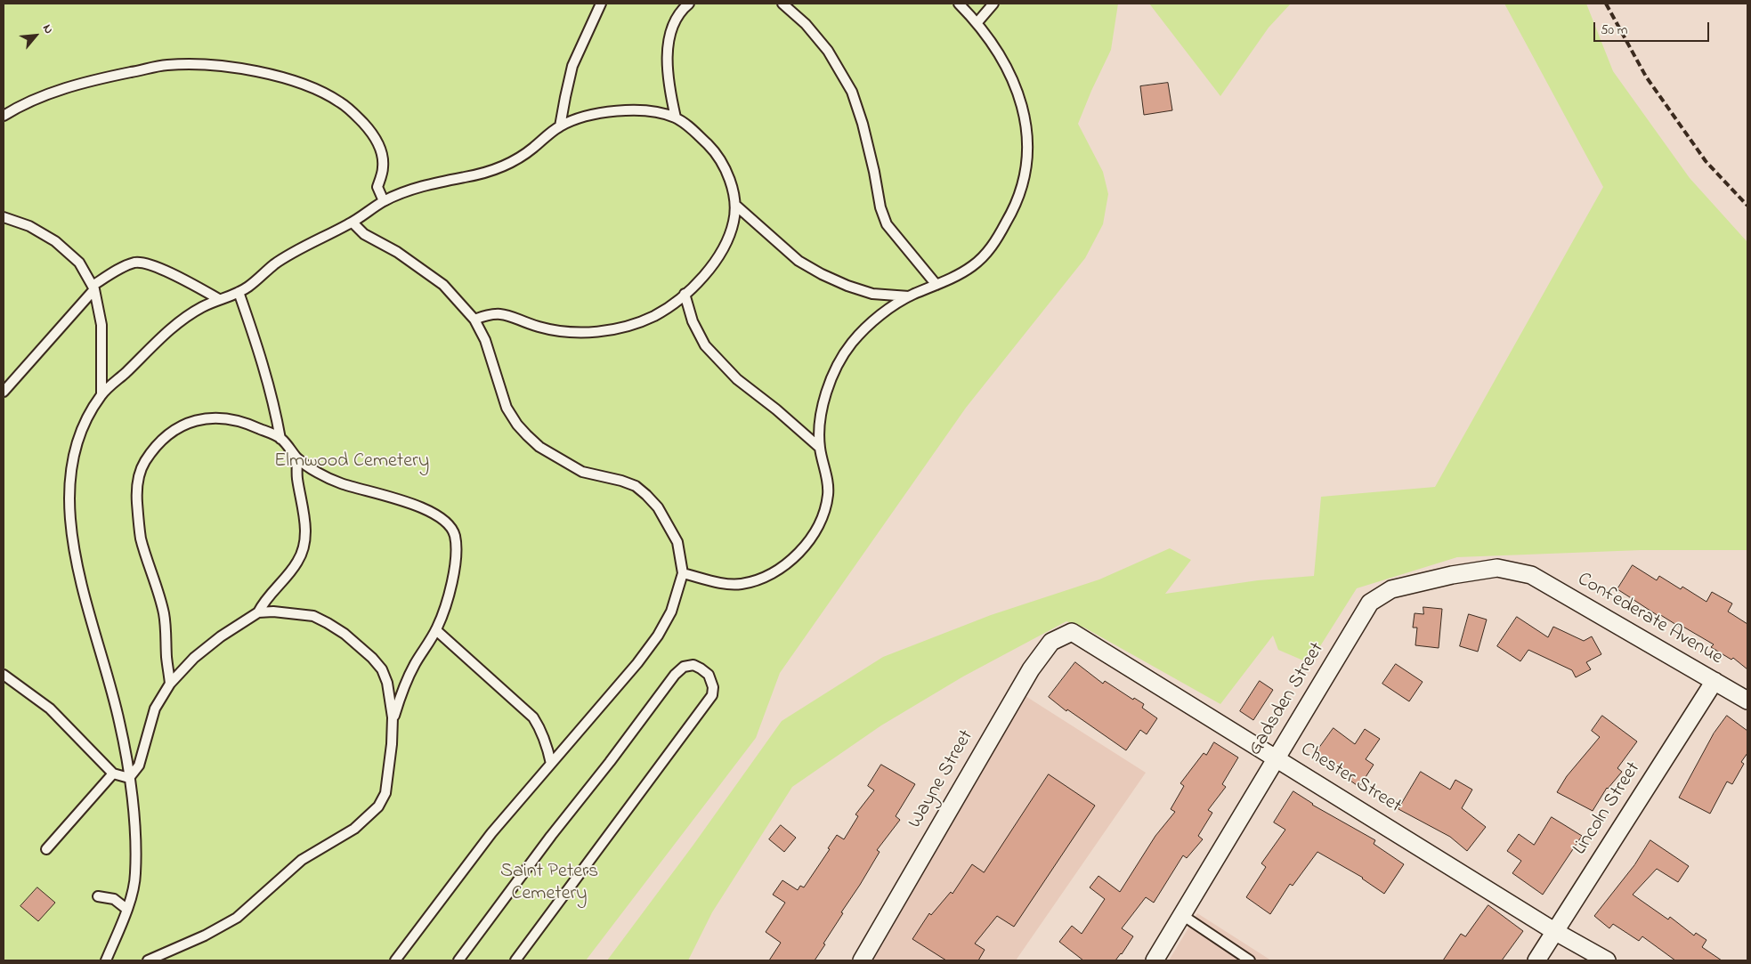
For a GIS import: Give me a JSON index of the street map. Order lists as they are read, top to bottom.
{
  "streets": {
    "street": [
      "Confederate Avenue",
      "Gadsden Street",
      "Chester Street",
      "Wayne Street",
      "Lincoln Street"
    ]
  },
  "crossings": [
    ["Confederate Avenue", "Gadsden Street"],
    ["Confederate Avenue", "Lincoln Street"],
    ["Gadsden Street", "Chester Street"],
    ["Chester Street", "Wayne Street"],
    ["Chester Street", "Lincoln Street"]
  ],
  "parks": ["Elmwood Cemetery", "Saint Peters Cemetery"],
  "scale_bar": "50 m",
  "north": "top right"
}
